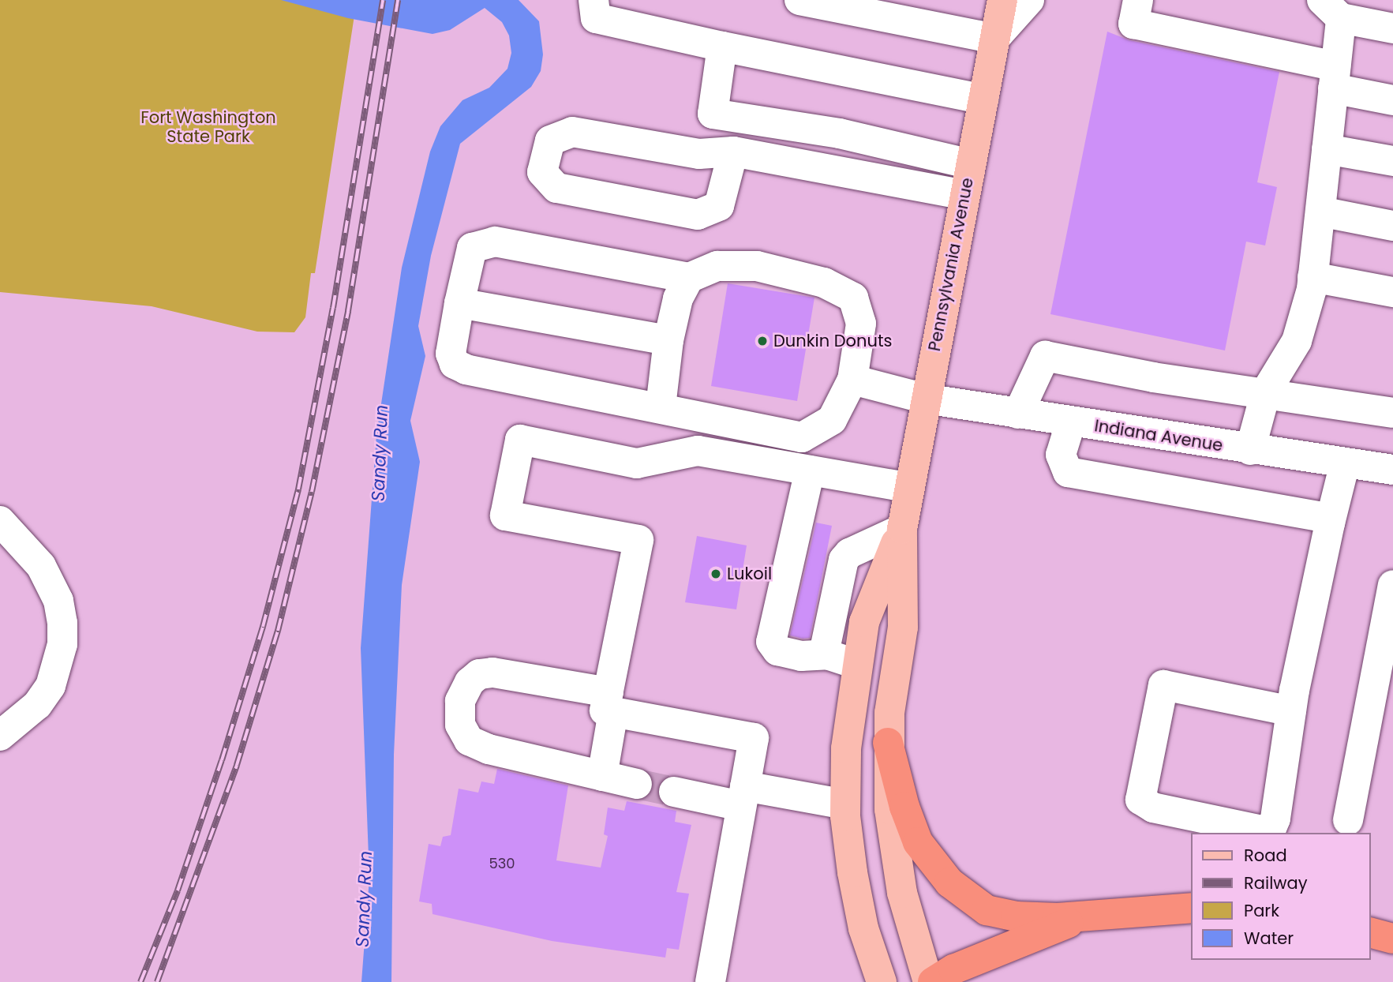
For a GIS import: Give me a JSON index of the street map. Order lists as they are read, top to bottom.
{
  "streets": {
    "main road": ["Pennsylvania Avenue"],
    "street": ["Indiana Avenue"]
  },
  "crossings": [
    ["Pennsylvania Avenue", "Indiana Avenue"]
  ],
  "water": ["Sandy Run"],
  "parks": ["Fort Washington State Park"],
  "places": ["Dunkin Donuts", "Lukoil"],
  "house_numbers": ["530"],
  "legend": [
    "Road",
    "Railway",
    "Park",
    "Water"
  ]
}
